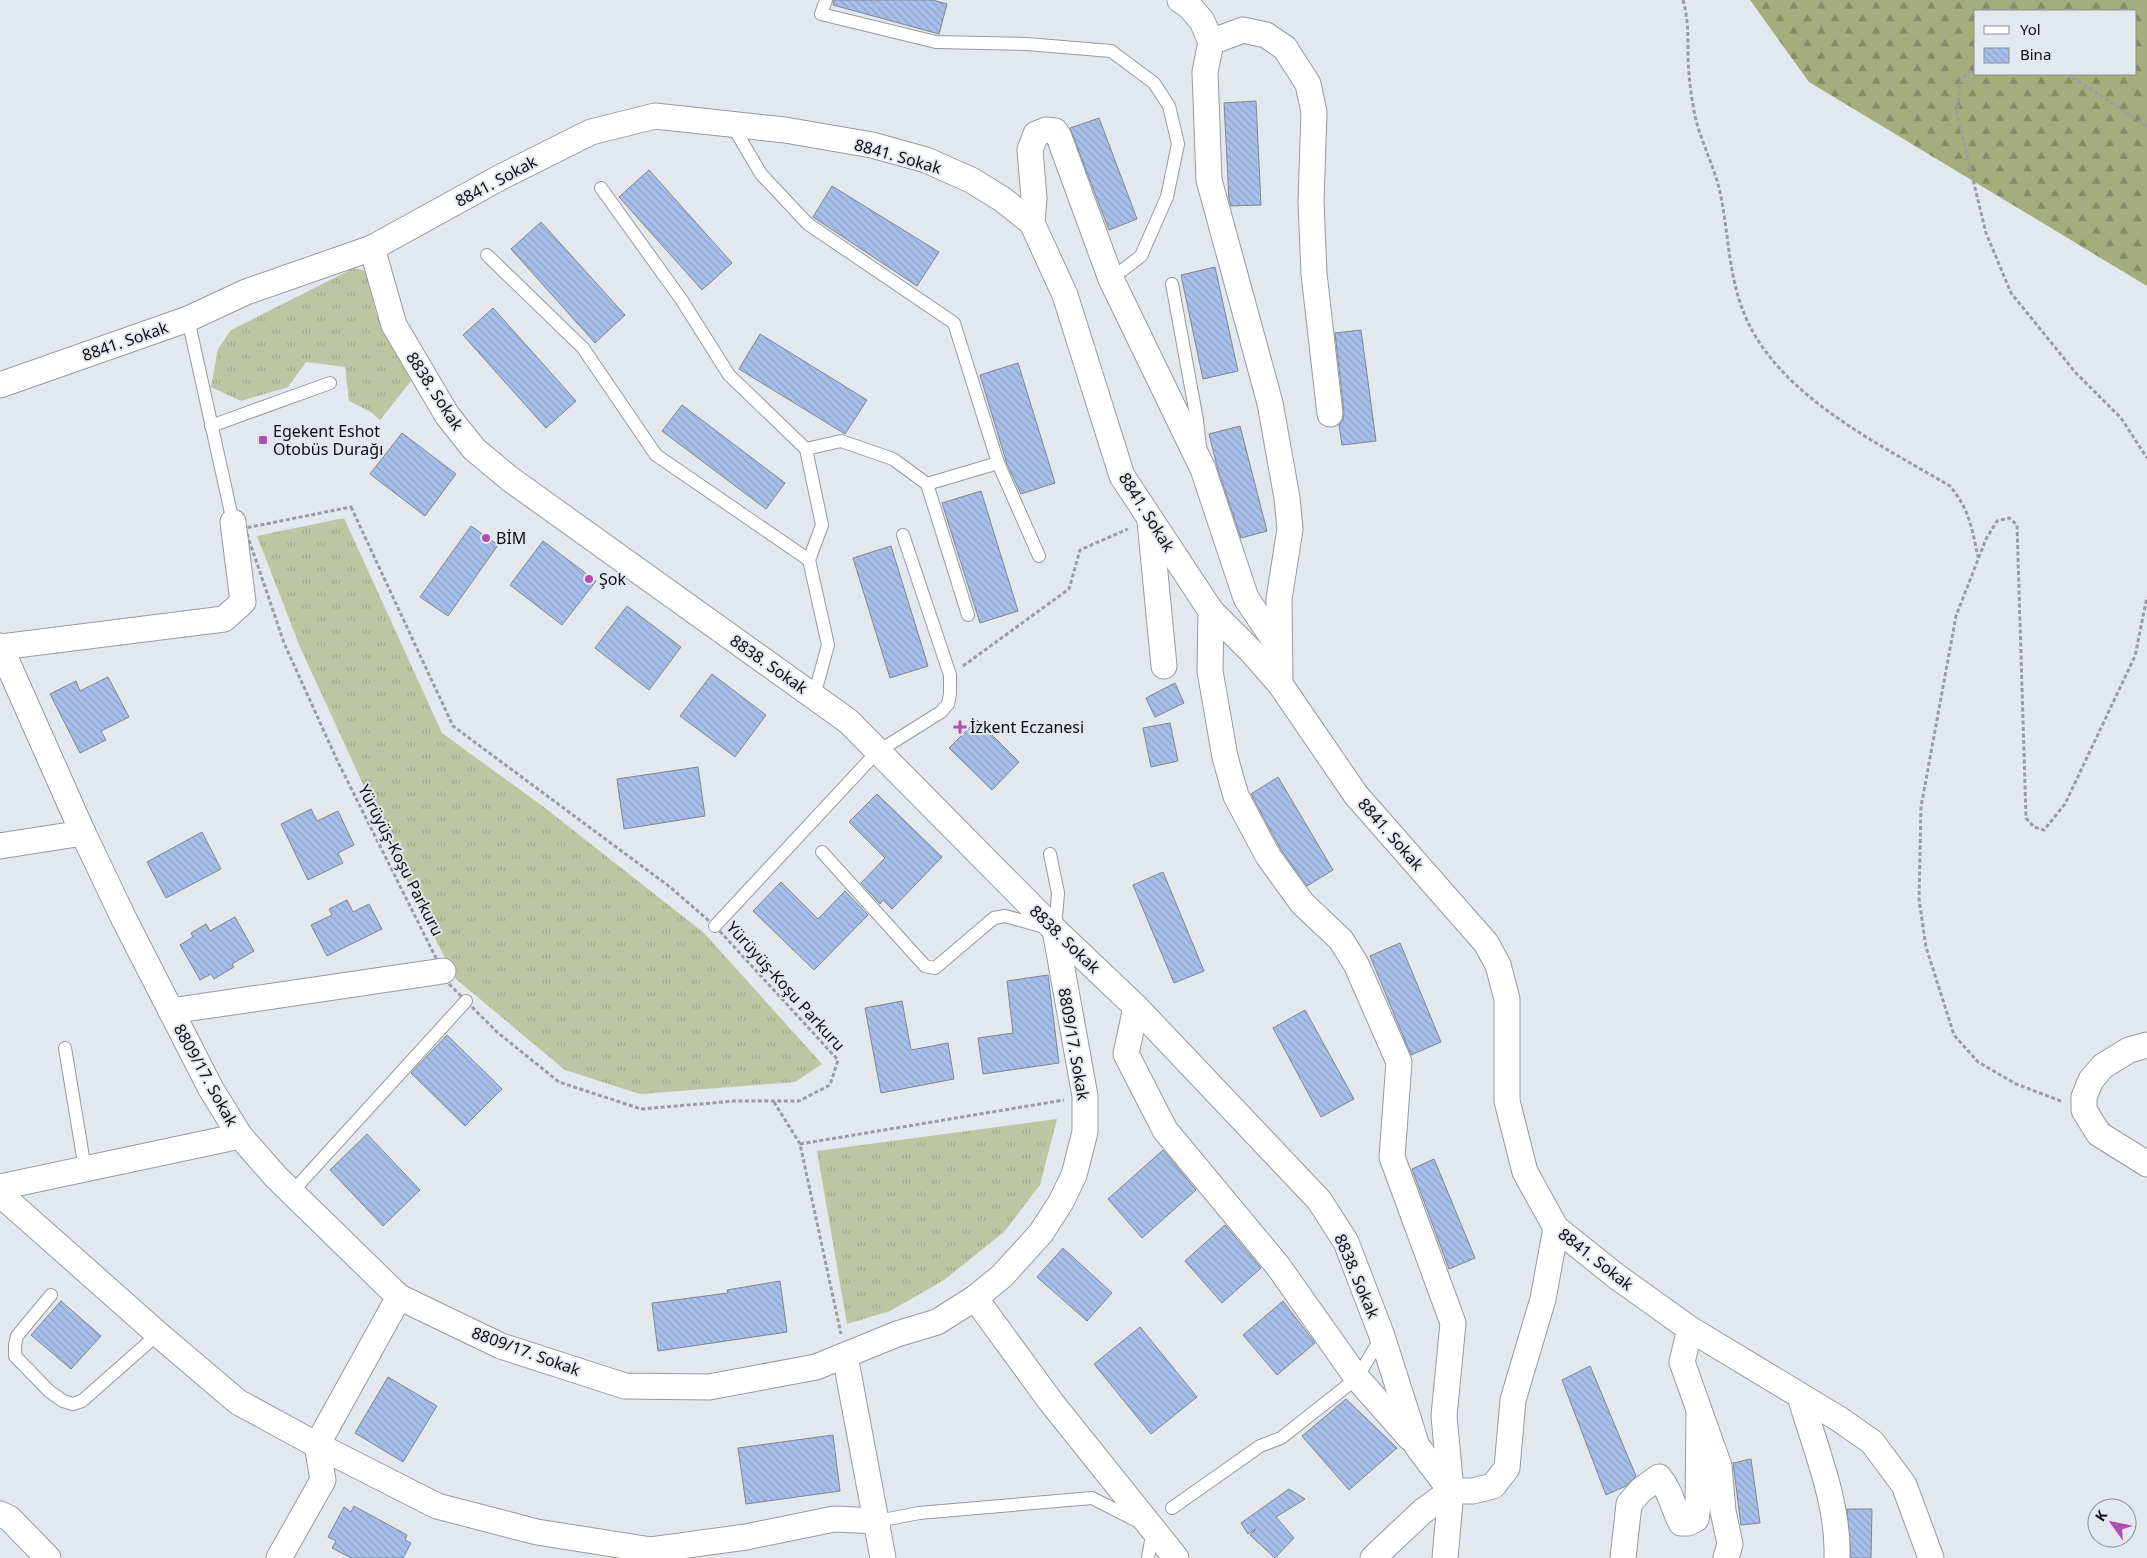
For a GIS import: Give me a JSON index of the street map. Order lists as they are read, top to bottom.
{
  "streets": {
    "street": ["8841. Sokak", "8838. Sokak", "8809/17. Sokak"],
    "path": ["Yürüyüş-Koşu Parkuru"]
  },
  "crossings": [
    ["8841. Sokak", "8838. Sokak"],
    ["8838. Sokak", "8809/17. Sokak"]
  ],
  "places": {
    "transit": ["Egekent Eshot Otobüs Durağı"],
    "other": ["BİM", "Şok"],
    "health": ["İzkent Eczanesi"]
  },
  "legend": ["Yol", "Bina"],
  "north": "top left"
}
